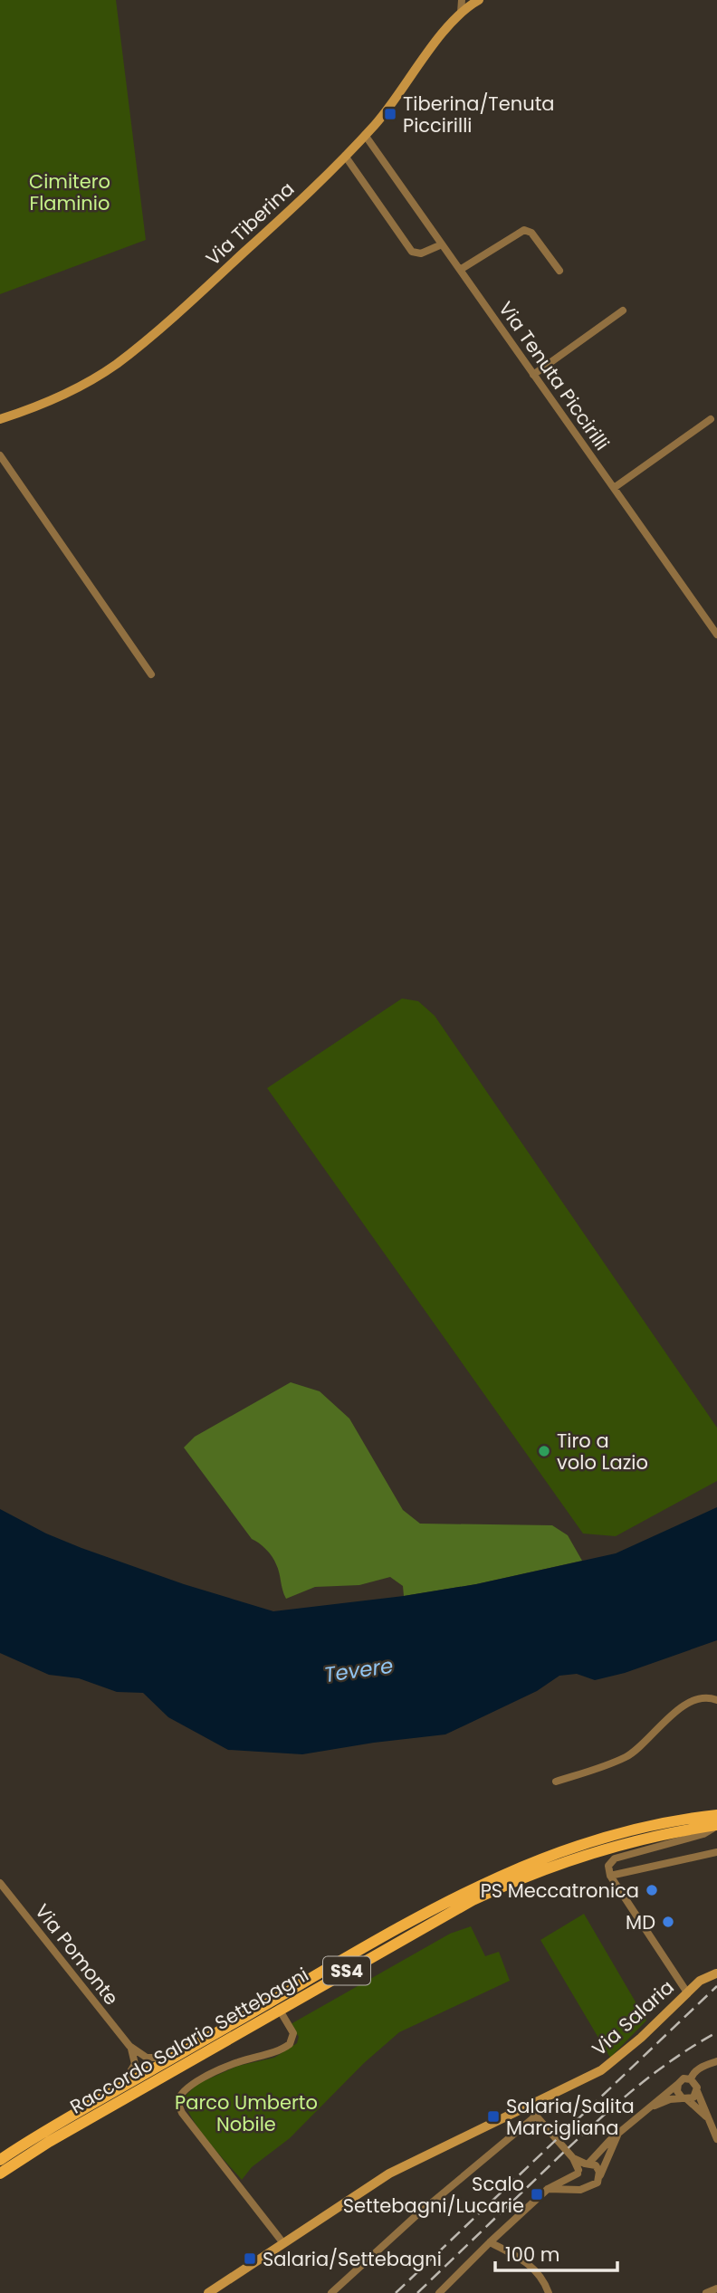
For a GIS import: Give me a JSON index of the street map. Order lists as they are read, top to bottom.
{
  "streets": {
    "main road": [
      "Via Tiberina",
      "SS4",
      "Via Salaria",
      "Raccordo Salario Settebagni"
    ],
    "street": ["Via Tenuta Piccirilli", "Via Pomonte"]
  },
  "crossings": [
    ["Via Tiberina", "Via Tenuta Piccirilli"],
    ["Via Pomonte", "Raccordo Salario Settebagni"]
  ],
  "water": ["Tevere"],
  "parks": ["Cimitero Flaminio", "Parco Umberto Nobile"],
  "places": {
    "transit": [
      "Tiberina/Tenuta Piccirilli",
      "Salaria/Salita Marcigliana",
      "Scalo Settebagni/Lucarie",
      "Salaria/Settebagni"
    ],
    "other": ["Tiro a volo Lazio", "PS Meccatronica", "MD"]
  },
  "scale_bar": "100 m"
}
